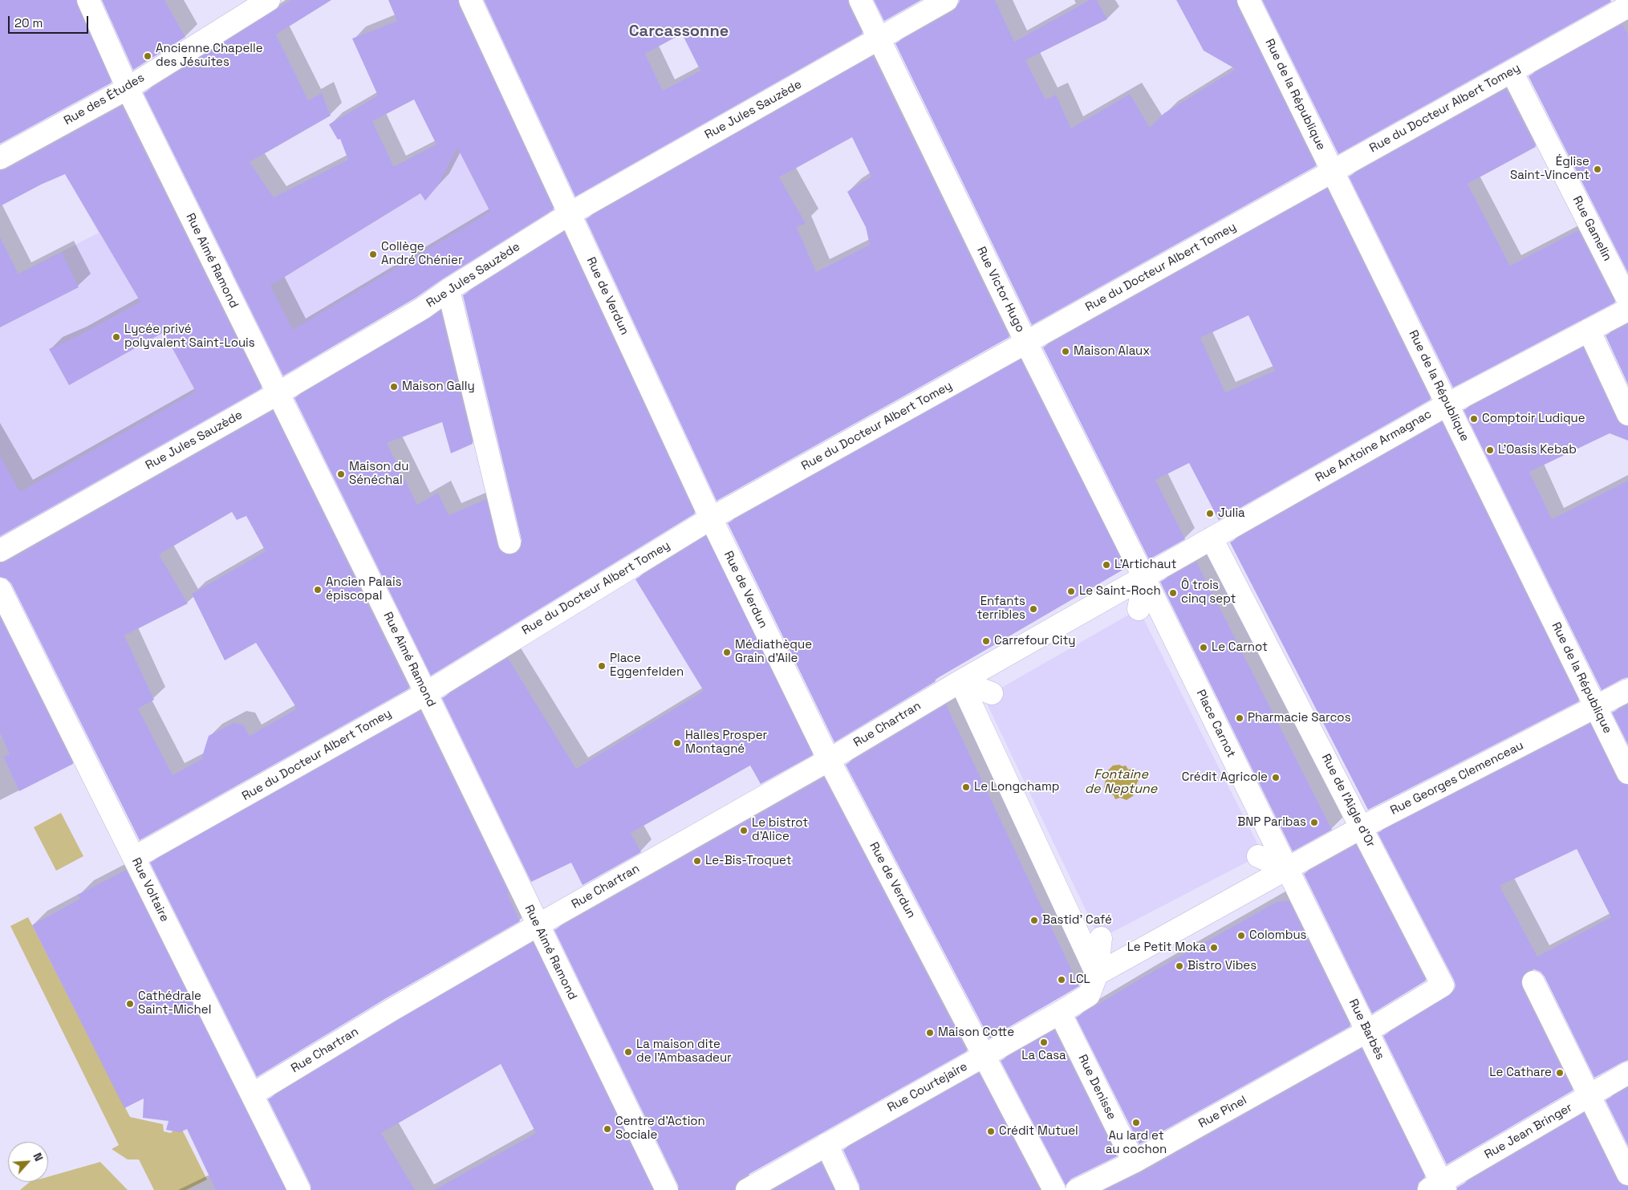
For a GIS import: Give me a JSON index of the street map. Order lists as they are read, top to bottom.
{
  "streets": {
    "street": [
      "Rue de la République",
      "Rue des Études",
      "Rue du Docteur Albert Tomey",
      "Rue Jules Sauzède",
      "Rue Gamelin",
      "Rue Aimé Ramond",
      "Rue Victor Hugo",
      "Rue de Verdun",
      "Rue Antoine Armagnac",
      "Place Carnot",
      "Rue Chartran",
      "Rue Georges Clemenceau",
      "Rue de l'Aigle d'Or",
      "Rue Voltaire",
      "Rue Barbès",
      "Rue Courtejaire",
      "Rue Denisse",
      "Rue Pinel",
      "Rue Jean Bringer"
    ]
  },
  "crossings": [
    ["Rue de la République", "Rue du Docteur Albert Tomey"],
    ["Rue de la République", "Rue Antoine Armagnac"],
    ["Rue de la République", "Rue Georges Clemenceau"],
    ["Rue des Études", "Rue Aimé Ramond"],
    ["Rue du Docteur Albert Tomey", "Rue Gamelin"],
    ["Rue du Docteur Albert Tomey", "Rue Aimé Ramond"],
    ["Rue du Docteur Albert Tomey", "Rue Victor Hugo"],
    ["Rue du Docteur Albert Tomey", "Rue de Verdun"],
    ["Rue du Docteur Albert Tomey", "Rue Voltaire"],
    ["Rue Jules Sauzède", "Rue Aimé Ramond"],
    ["Rue Jules Sauzède", "Rue Victor Hugo"],
    ["Rue Jules Sauzède", "Rue de Verdun"],
    ["Rue Aimé Ramond", "Rue Chartran"],
    ["Rue Victor Hugo", "Rue Antoine Armagnac"],
    ["Rue Victor Hugo", "Place Carnot"],
    ["Rue de Verdun", "Rue Chartran"],
    ["Rue de Verdun", "Rue Courtejaire"],
    ["Rue Antoine Armagnac", "Place Carnot"],
    ["Rue Antoine Armagnac", "Rue de l'Aigle d'Or"],
    ["Place Carnot", "Rue Georges Clemenceau"],
    ["Place Carnot", "Rue Barbès"],
    ["Rue Chartran", "Rue Voltaire"],
    ["Rue Georges Clemenceau", "Rue de l'Aigle d'Or"],
    ["Rue Georges Clemenceau", "Rue Barbès"],
    ["Rue de l'Aigle d'Or", "Rue Barbès"],
    ["Rue de l'Aigle d'Or", "Rue Pinel"],
    ["Rue Barbès", "Rue Pinel"],
    ["Rue Barbès", "Rue Jean Bringer"],
    ["Rue Courtejaire", "Rue Denisse"],
    ["Rue Denisse", "Rue Pinel"]
  ],
  "districts": ["Carcassonne"],
  "water": ["Fontaine de Neptune"],
  "places": [
    "Ancienne Chapelle des Jésuites",
    "Église Saint-Vincent",
    "Collège André Chénier",
    "Lycée privé polyvalent Saint-Louis",
    "Maison Alaux",
    "Maison Gally",
    "Comptoir Ludique",
    "L'Oasis Kebab",
    "Maison du Sénéchal",
    "Julia",
    "L'Artichaut",
    "Ancien Palais épiscopal",
    "Le Saint-Roch",
    "Ô trois cinq sept",
    "Enfants terribles",
    "Carrefour City",
    "Le Carnot",
    "Médiathèque Grain d'Aile",
    "Place Eggenfelden",
    "Pharmacie Sarcos",
    "Halles Prosper Montagné",
    "Crédit Agricole",
    "Le Longchamp",
    "BNP Paribas",
    "Le bistrot d'Alice",
    "Le-Bis-Troquet",
    "Bastid' Café",
    "Colombus",
    "Le Petit Moka",
    "Bistro Vibes",
    "LCL",
    "Cathédrale Saint-Michel",
    "Maison Cotte",
    "La Casa",
    "La maison dite de l’Ambasadeur",
    "Le Cathare",
    "Au lard et au cochon",
    "Centre d'Action Sociale",
    "Crédit Mutuel"
  ],
  "scale_bar": "20 m",
  "north": "top right"
}
